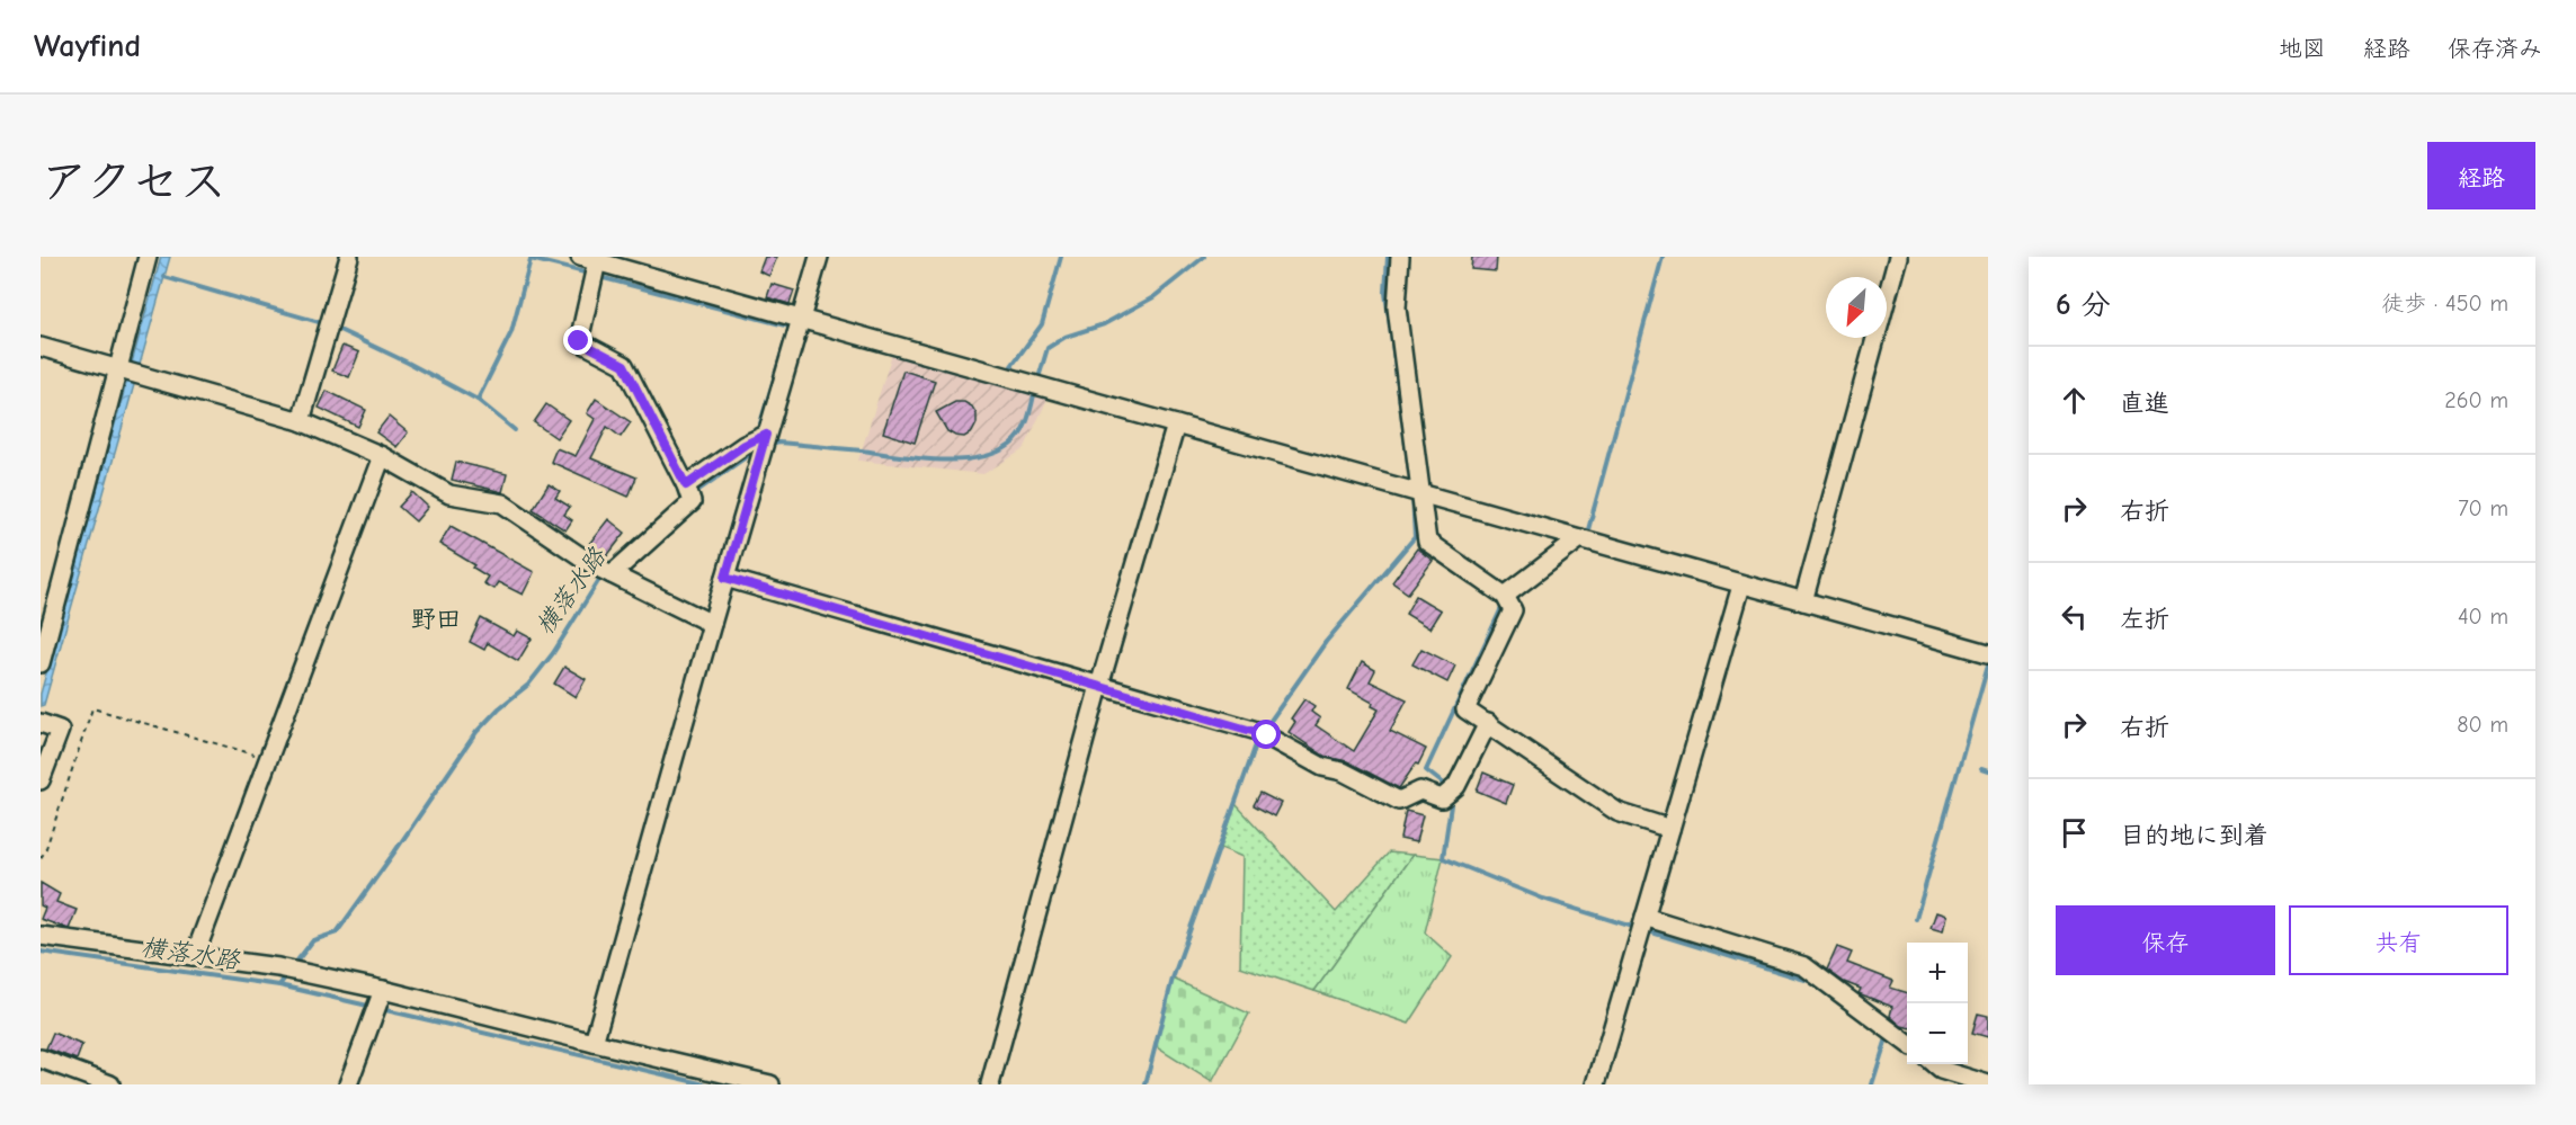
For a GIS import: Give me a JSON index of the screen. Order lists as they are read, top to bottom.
{
  "districts": ["野田"],
  "water": ["横落水路"],
  "north": "bottom left",
  "page": {
    "header": "Wayfind",
    "nav": ["地図", "経路", "保存済み"],
    "title": "アクセス",
    "buttons": [
      "経路",
      ["保存", "共有"]
    ],
    "heading": ["6 分", "徒歩 · 450 m"],
    "list": [
      ["直進", "260 m"],
      ["右折", "70 m"],
      ["左折", "40 m"],
      ["右折", "80 m"],
      "目的地に到着"
    ],
    "map_buttons": ["+", "−"]
  }
}
